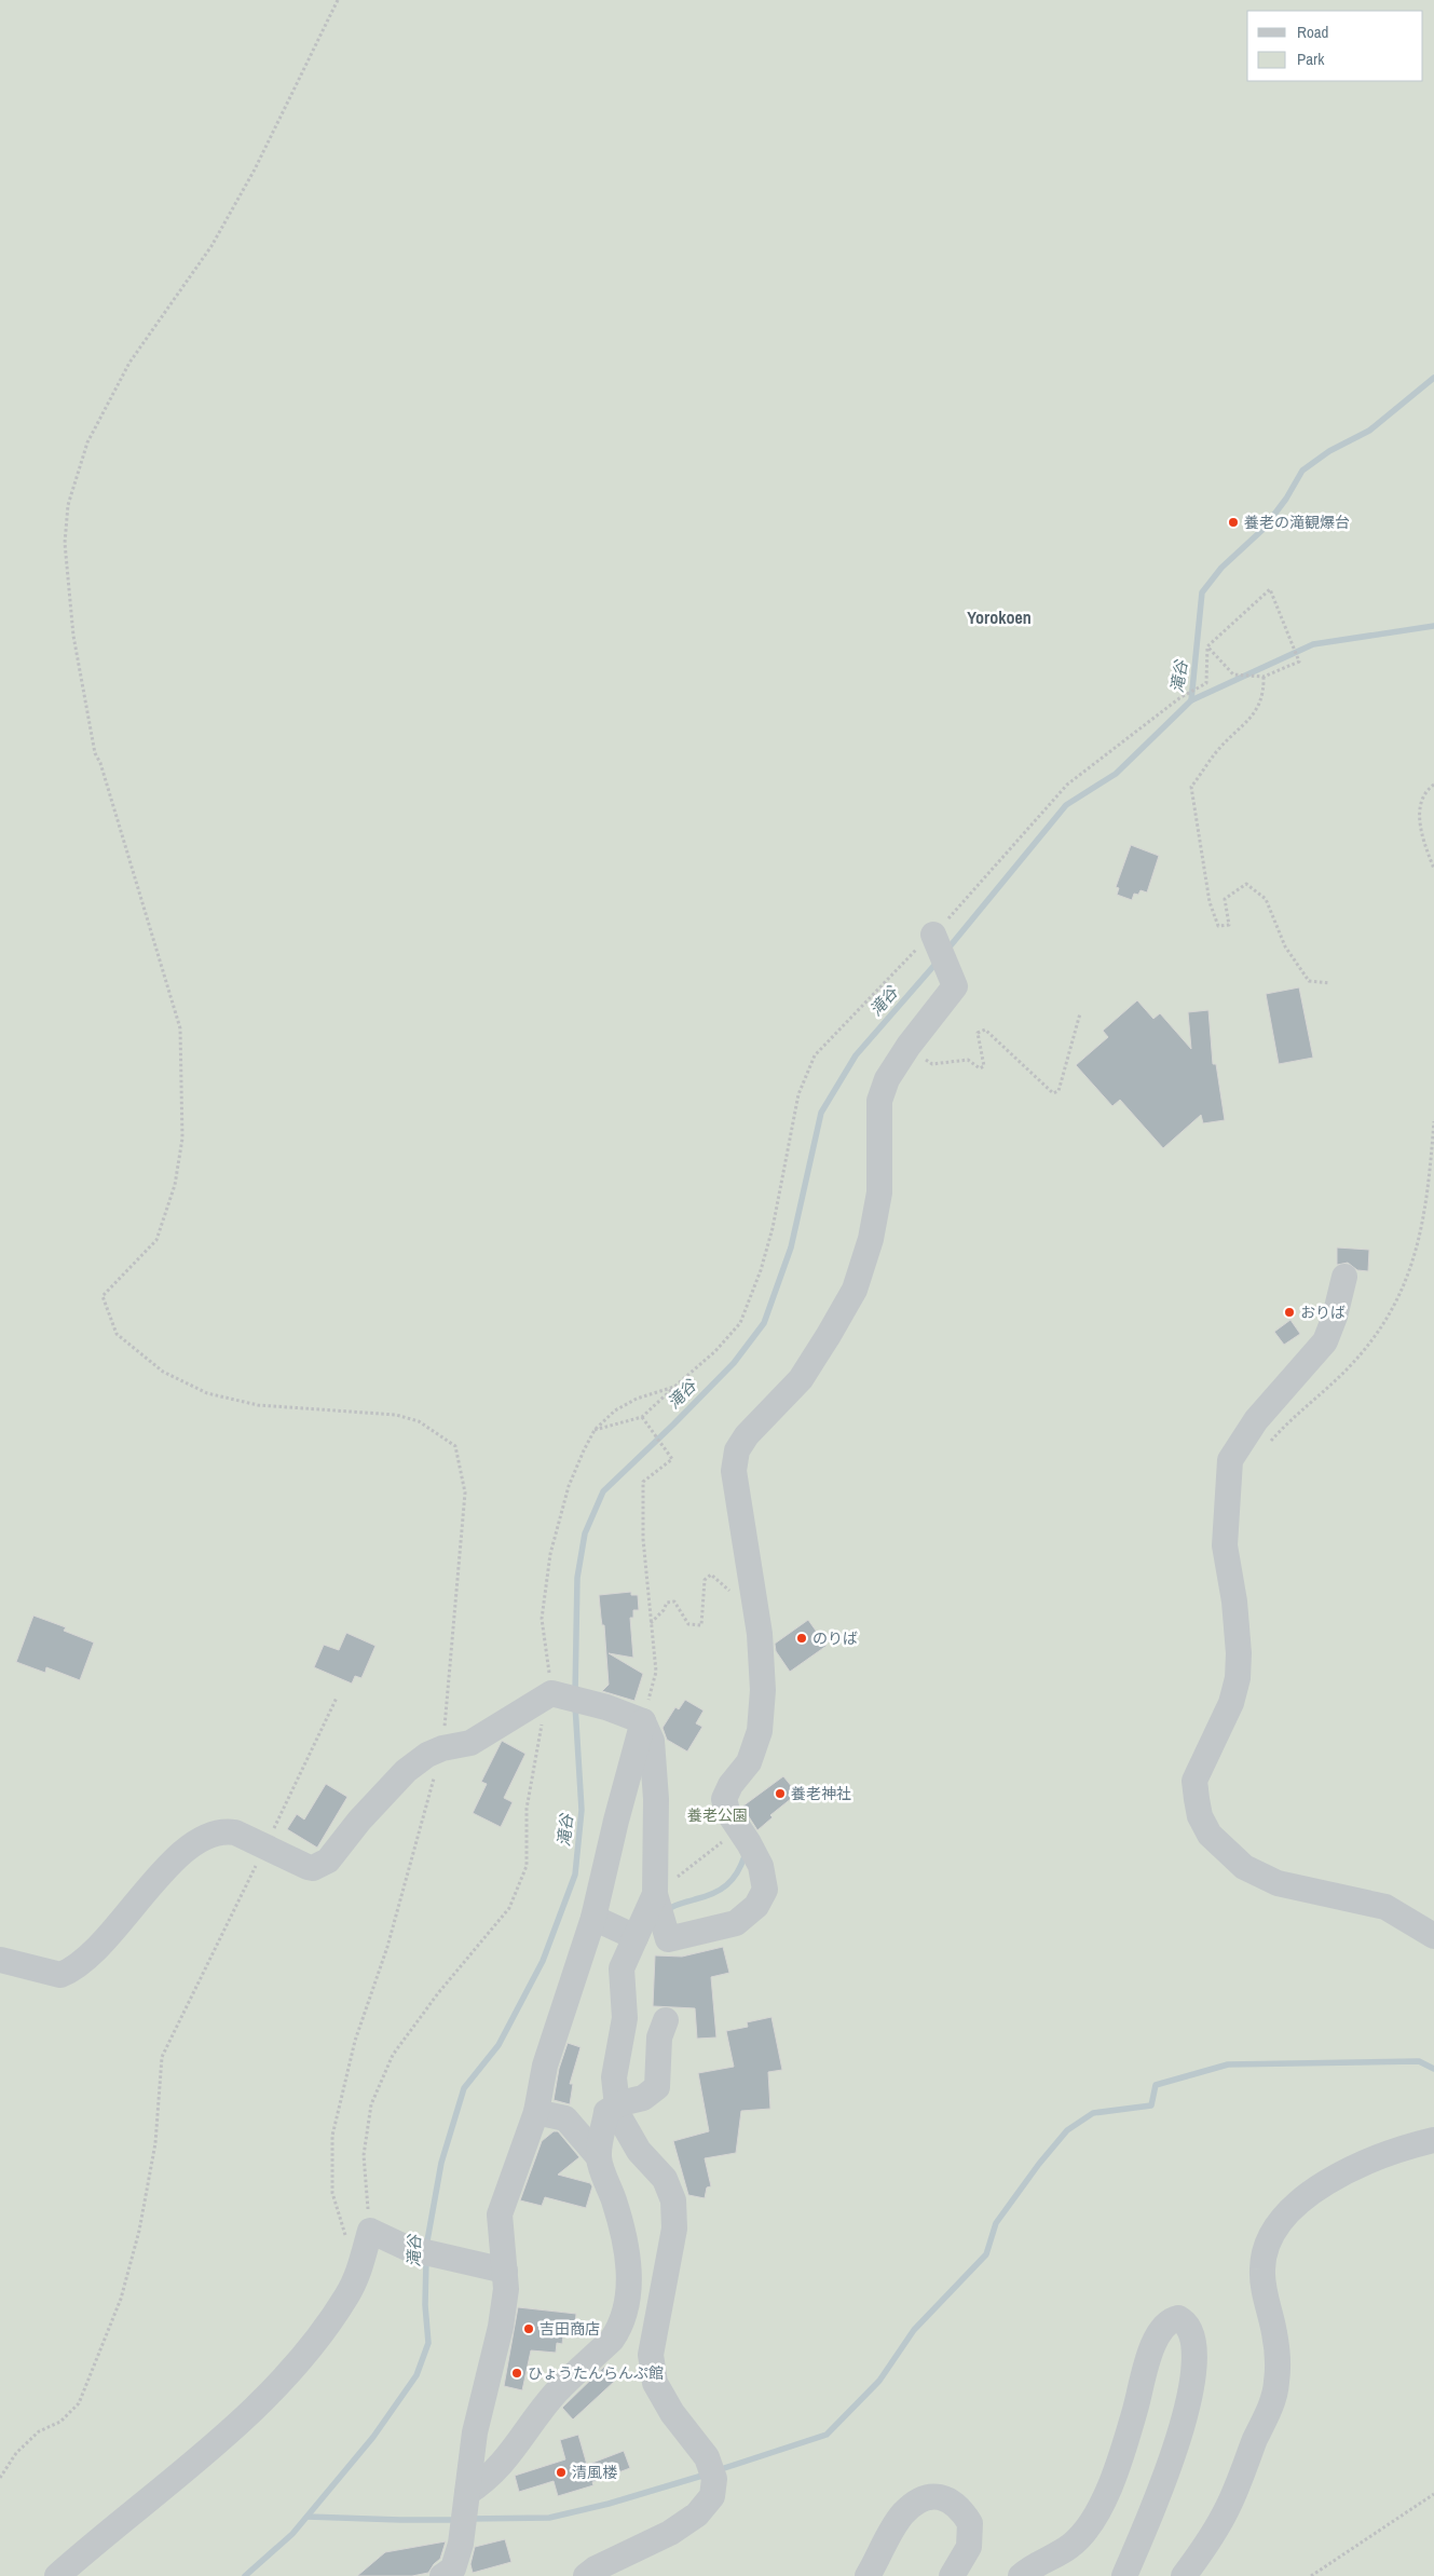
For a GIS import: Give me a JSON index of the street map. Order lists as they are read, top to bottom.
{
  "districts": ["Yorokoen"],
  "water": ["滝谷"],
  "parks": ["養老公園"],
  "places": [
    "養老の滝観爆台",
    "おりば",
    "のりば",
    "養老神社",
    "吉田商店",
    "ひょうたんらんぷ館",
    "清風楼"
  ],
  "legend": ["Road", "Park"]
}
